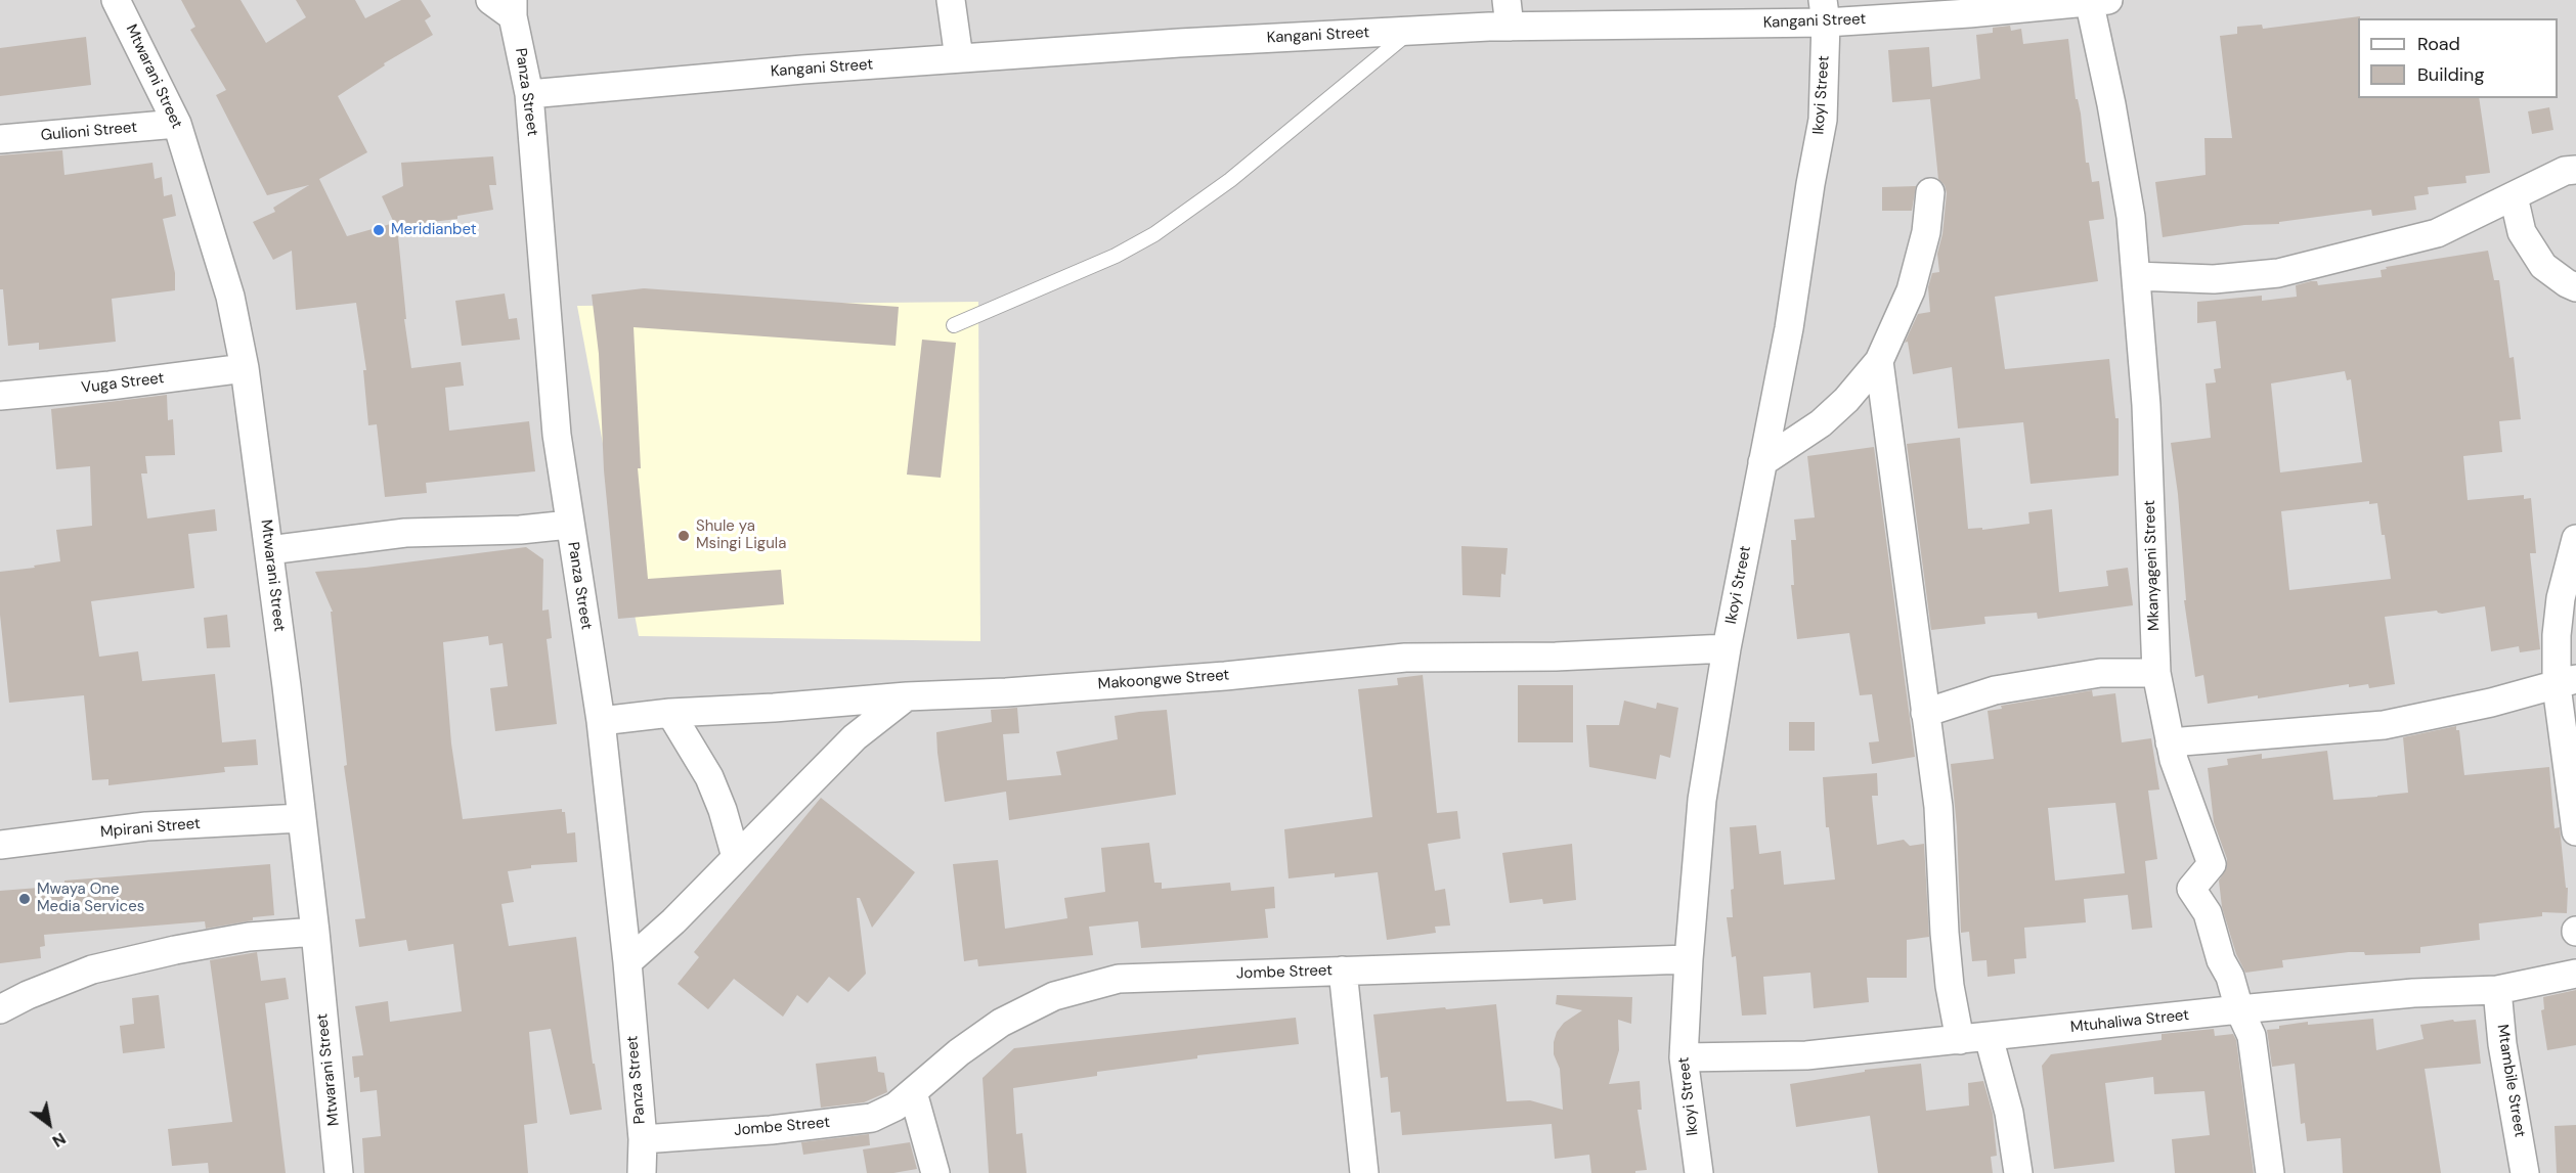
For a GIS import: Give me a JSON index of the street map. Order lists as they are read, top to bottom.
{
  "streets": {
    "street": [
      "Kangani Street",
      "Mtwarani Street",
      "Panza Street",
      "Ikoyi Street",
      "Gulioni Street",
      "Vuga Street",
      "Mkanyageni Street",
      "Makoongwe Street",
      "Mpirani Street",
      "Jombe Street",
      "Mtuhaliwa Street",
      "Mtambile Street"
    ]
  },
  "crossings": [
    ["Kangani Street", "Panza Street"],
    ["Kangani Street", "Ikoyi Street"],
    ["Kangani Street", "Mkanyageni Street"],
    ["Mtwarani Street", "Gulioni Street"],
    ["Mtwarani Street", "Vuga Street"],
    ["Mtwarani Street", "Mpirani Street"],
    ["Panza Street", "Makoongwe Street"],
    ["Panza Street", "Jombe Street"],
    ["Ikoyi Street", "Makoongwe Street"],
    ["Ikoyi Street", "Jombe Street"],
    ["Ikoyi Street", "Mtuhaliwa Street"],
    ["Mkanyageni Street", "Mtuhaliwa Street"],
    ["Mtuhaliwa Street", "Mtambile Street"]
  ],
  "places": ["Meridianbet", "Shule ya Msingi Ligula", "Mwaya One Media Services"],
  "legend": ["Road", "Building"],
  "north": "bottom right"
}
